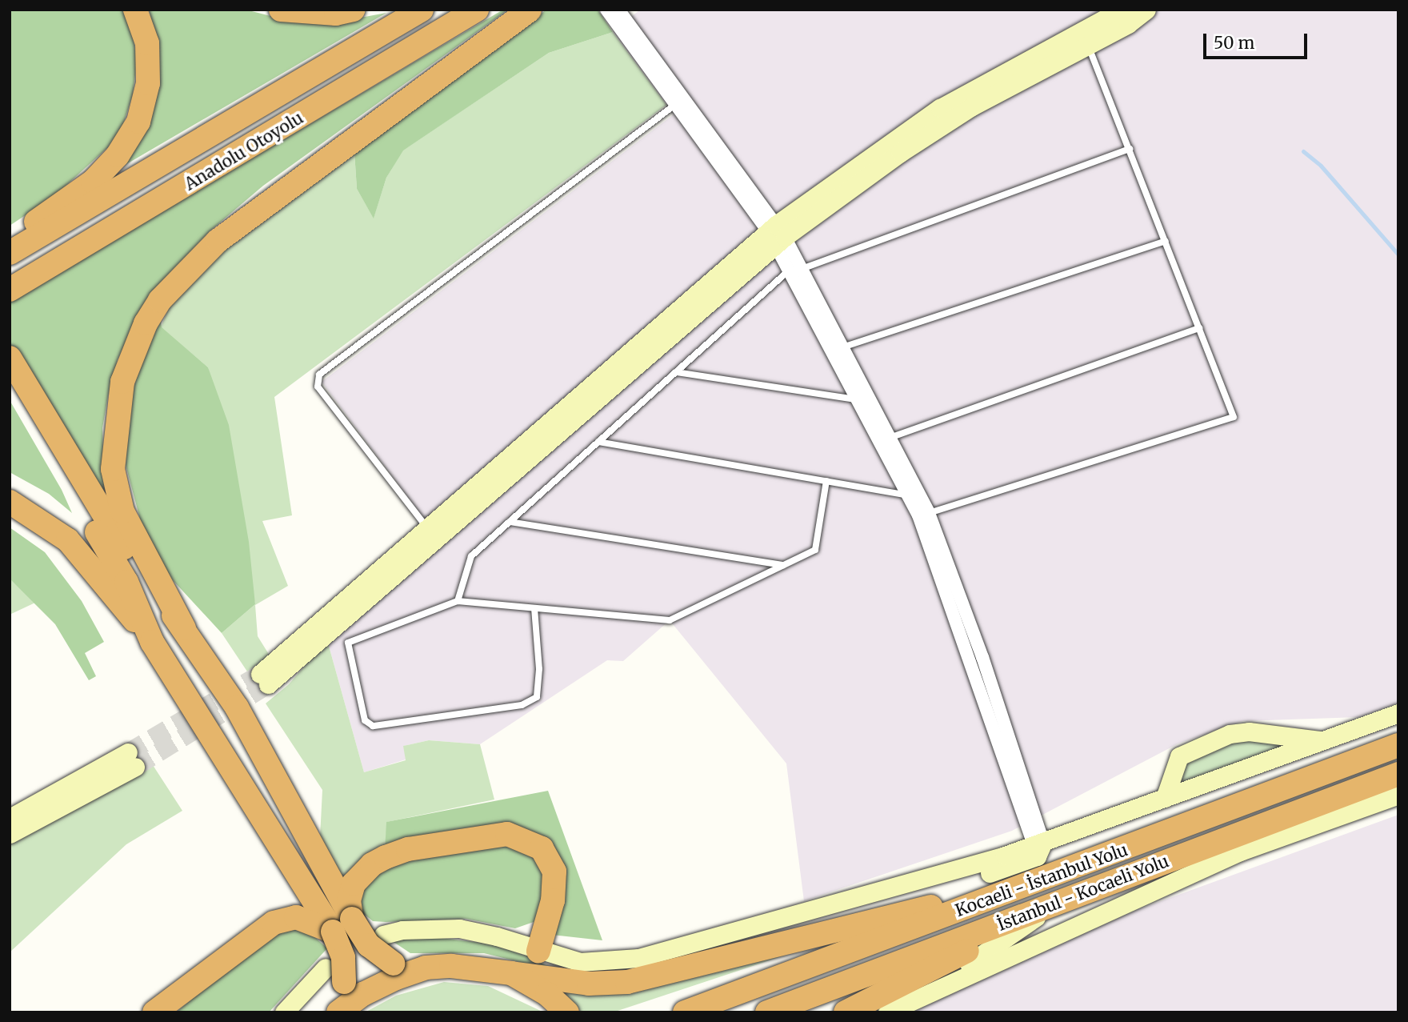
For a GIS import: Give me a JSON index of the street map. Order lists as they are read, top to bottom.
{
  "streets": {
    "highway": ["Anadolu Otoyolu", "Kocaeli - İstanbul Yolu", "İstanbul - Kocaeli Yolu"]
  },
  "scale_bar": "50 m"
}
